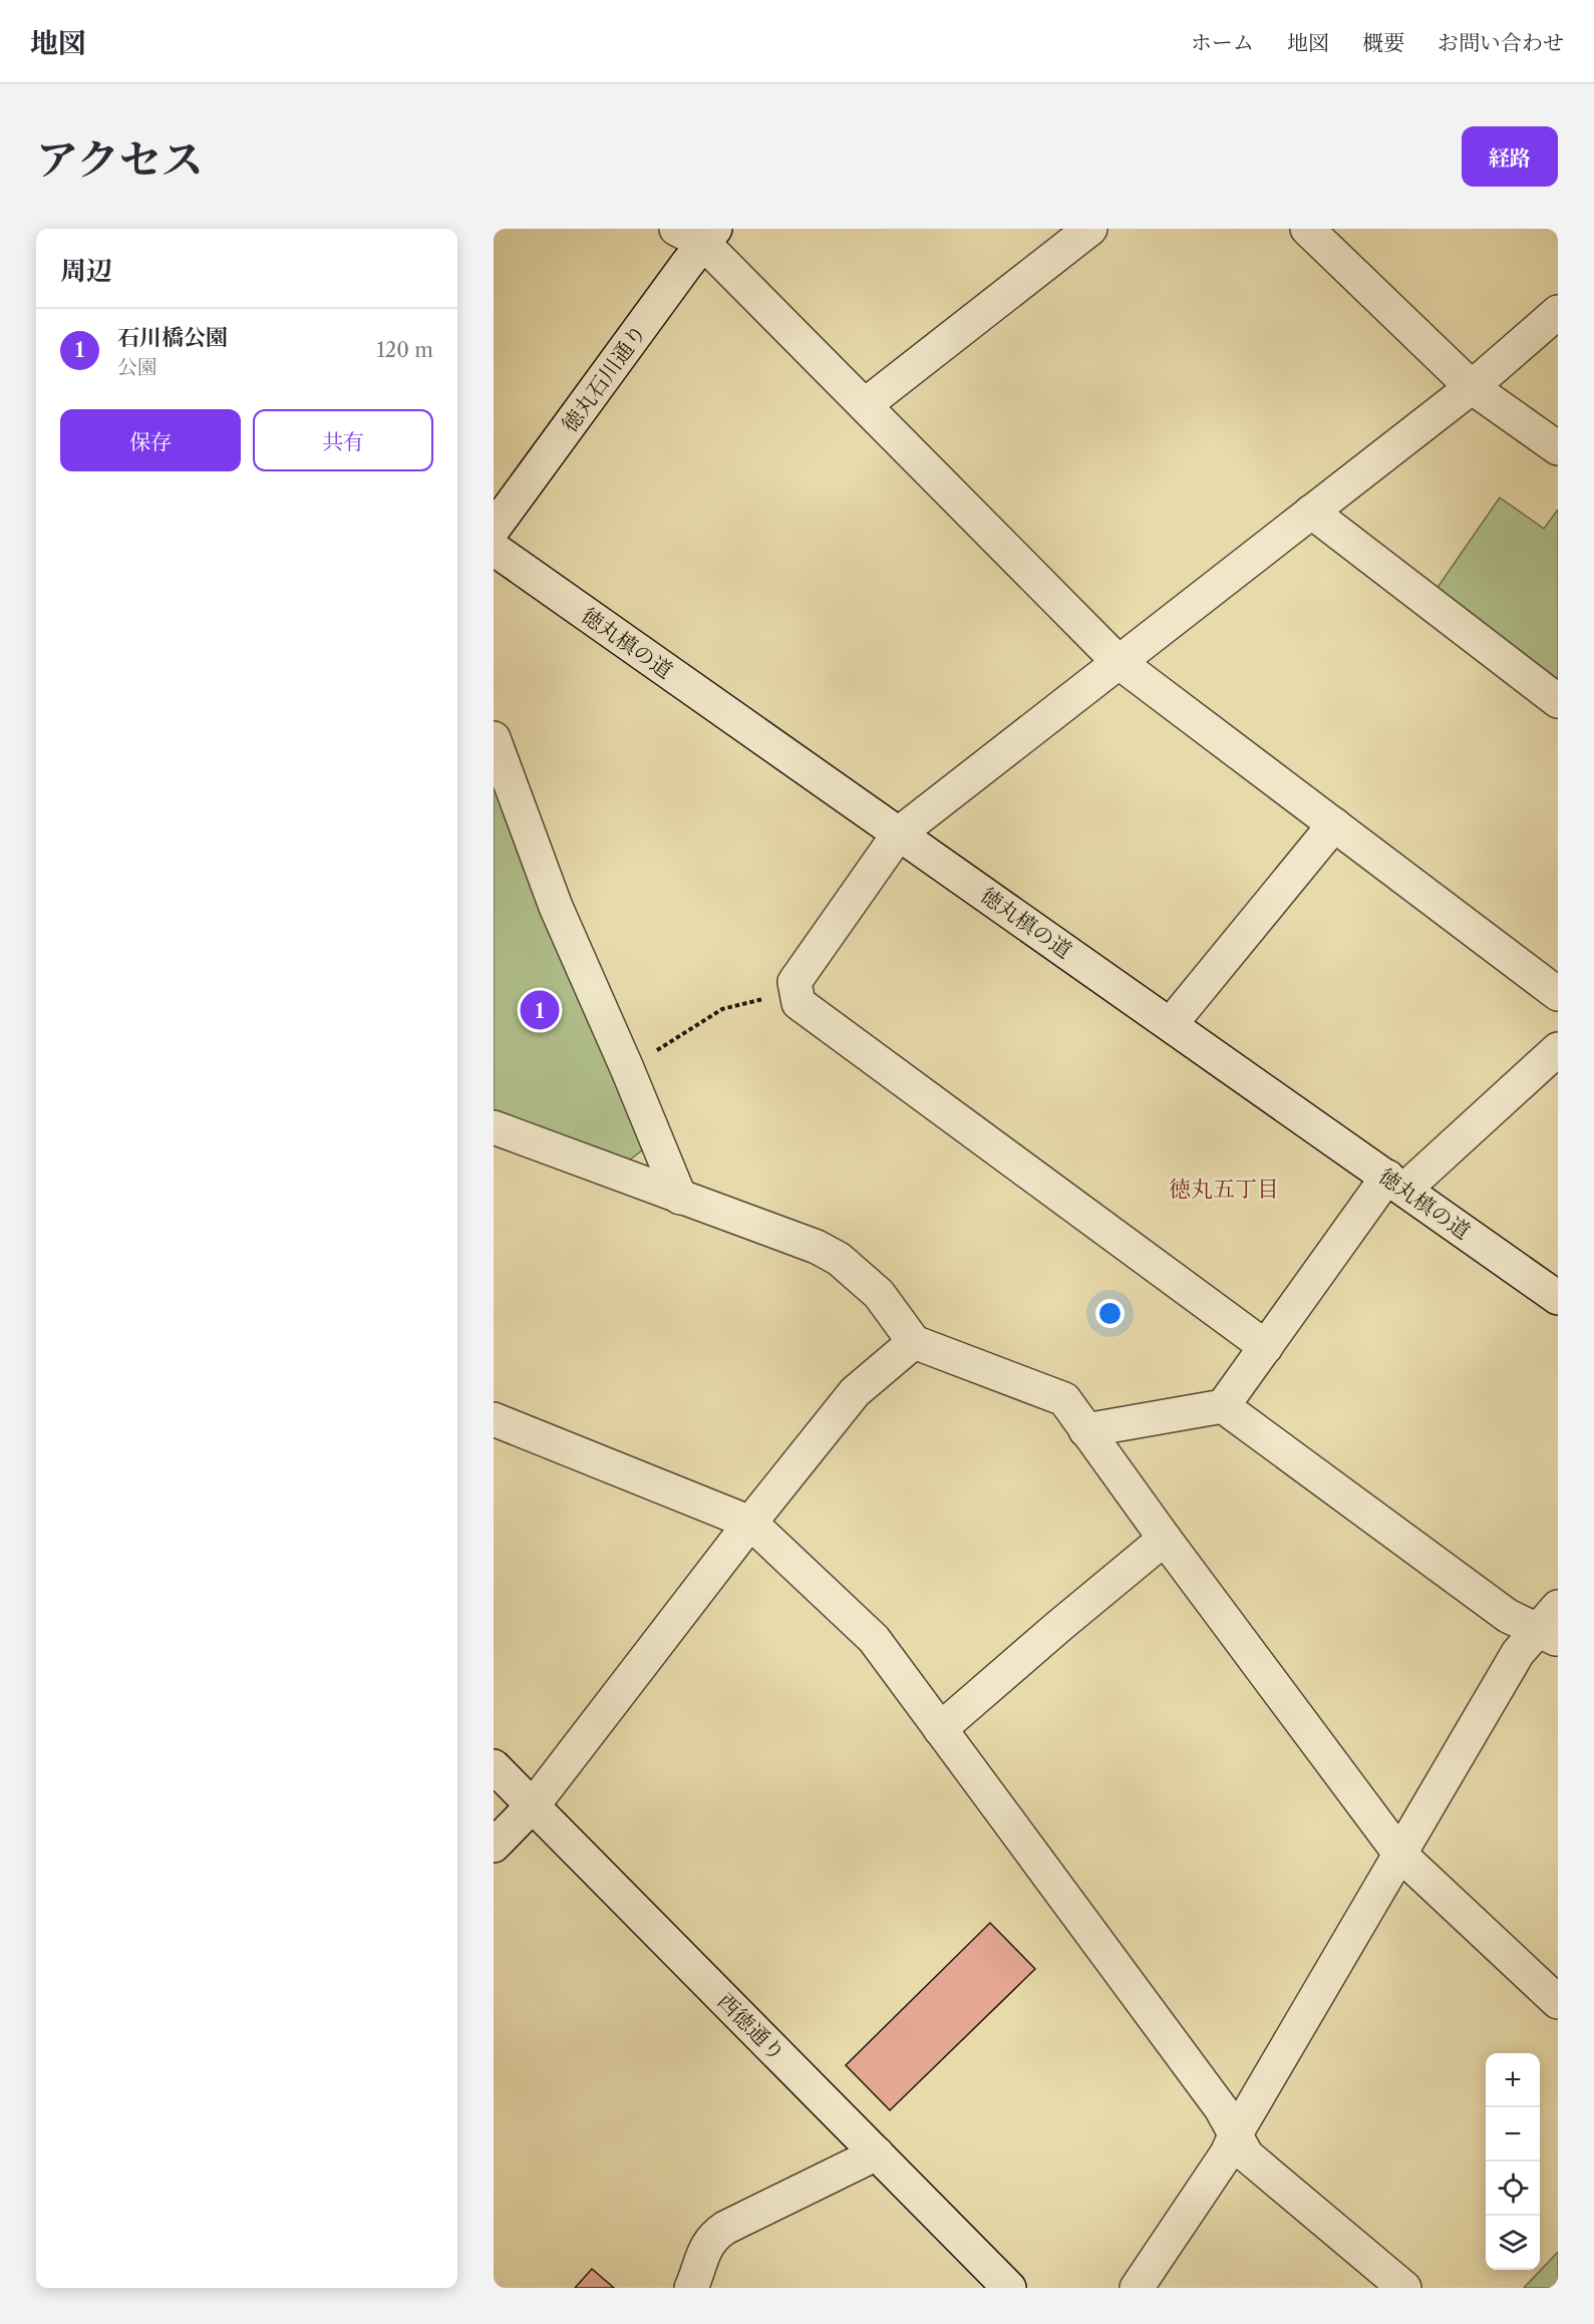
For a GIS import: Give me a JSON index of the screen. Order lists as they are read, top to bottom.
{
  "streets": {
    "street": ["徳丸石川通り", "徳丸槙の道", "西徳通り"]
  },
  "districts": ["徳丸五丁目"],
  "page": {
    "header": "地図",
    "nav": [
      "ホーム",
      "地図",
      "概要",
      "お問い合わせ"
    ],
    "title": "アクセス",
    "buttons": [
      "経路",
      ["保存", "共有"]
    ],
    "heading": "周辺",
    "list": [
      {
        "mark": "1",
        "name": "石川橋公園",
        "note": "公園",
        "value": "120 m"
      }
    ],
    "pins": "1",
    "map_buttons": ["+", "−"]
  }
}
